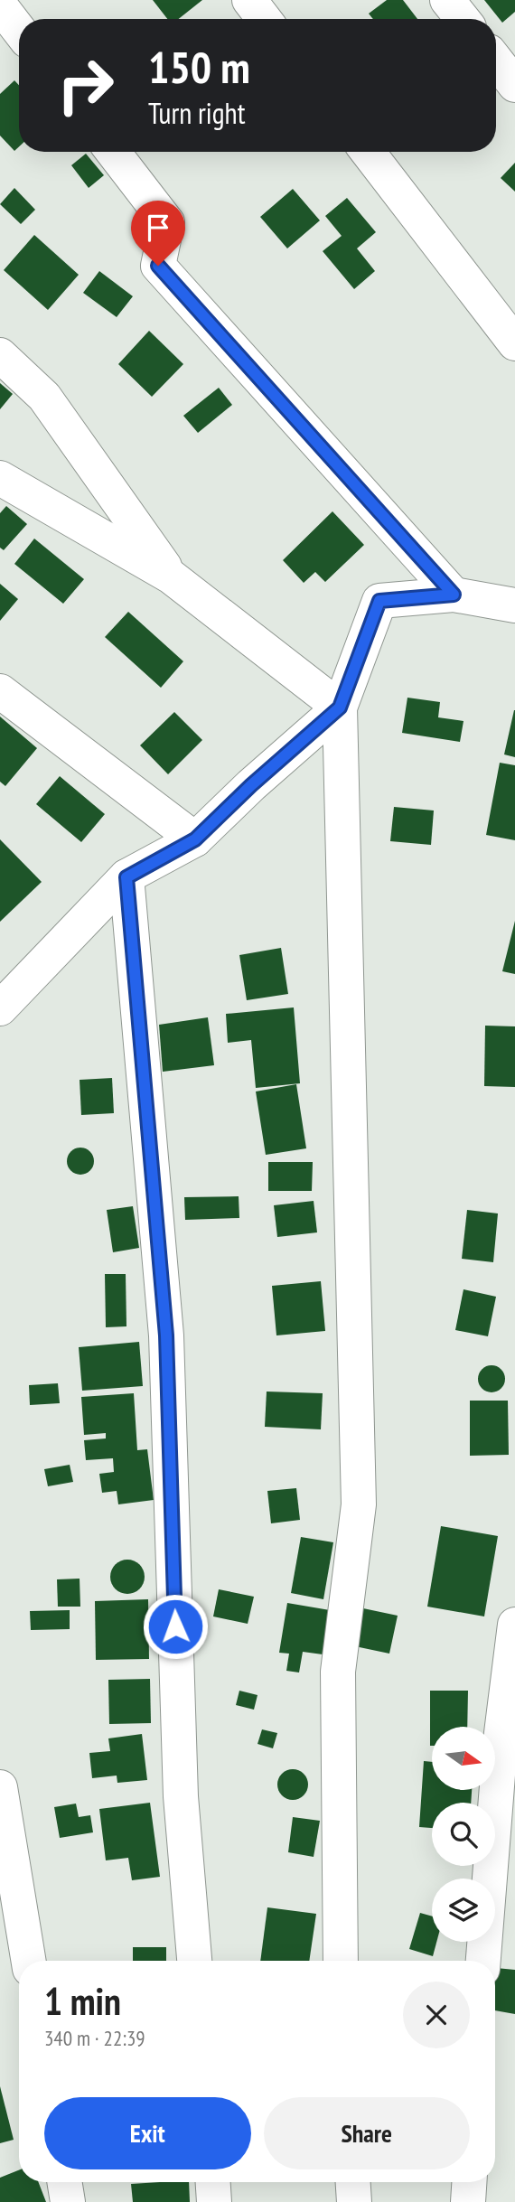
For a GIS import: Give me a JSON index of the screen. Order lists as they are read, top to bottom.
{
  "north": "right",
  "page": {
    "turn": ["150 m", "Turn right"],
    "heading": ["1 min", "340 m · 22:39"],
    "buttons": ["Exit", "Share"]
  }
}
